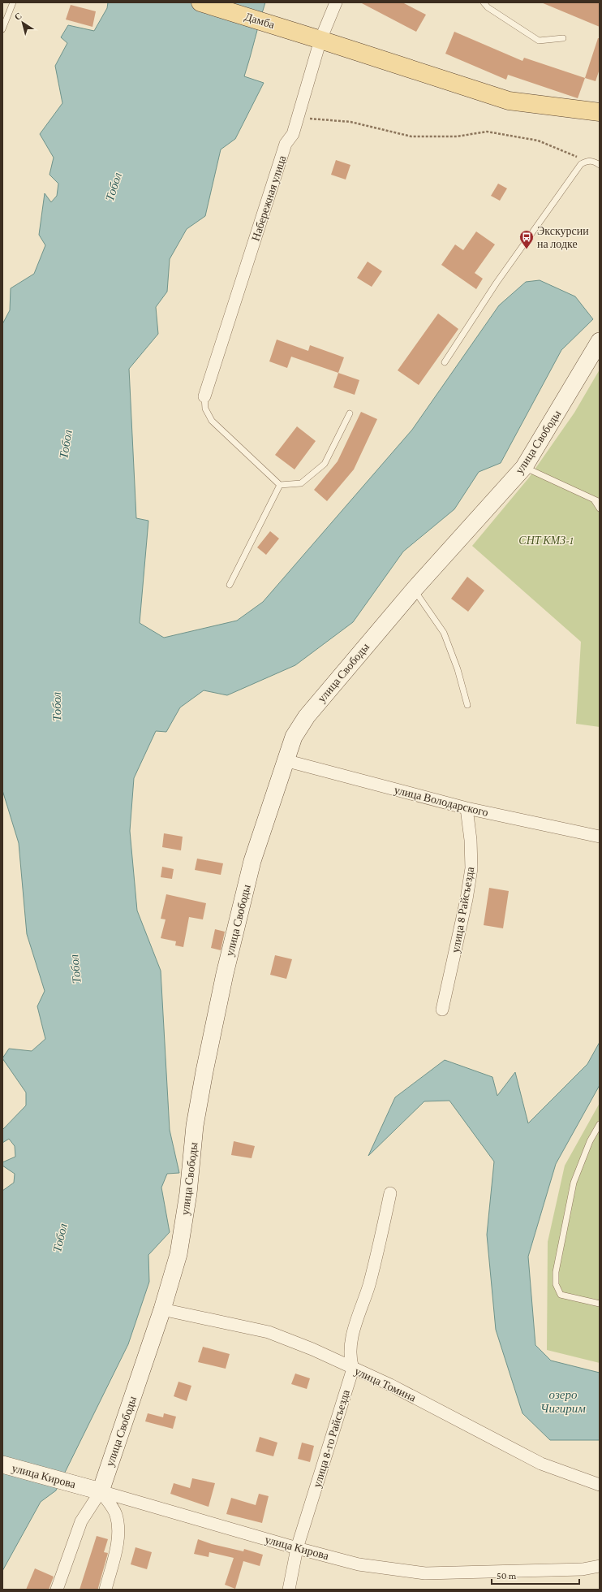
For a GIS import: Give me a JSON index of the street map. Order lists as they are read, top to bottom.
{
  "streets": {
    "main road": ["Дамба"],
    "street": [
      "Набережная улица",
      "улица Свободы",
      "улица Володарского",
      "улица 8 Райсъезда",
      "улица Томина",
      "улица 8-го Райсъезда",
      "улица Кирова"
    ]
  },
  "crossings": [
    ["Дамба", "Набережная улица"],
    ["улица Свободы", "улица Володарского"],
    ["улица Свободы", "улица Томина"],
    ["улица Свободы", "улица Кирова"],
    ["улица Володарского", "улица 8 Райсъезда"],
    ["улица Томина", "улица 8-го Райсъезда"],
    ["улица 8-го Райсъезда", "улица Кирова"]
  ],
  "water": ["Тобол", "озеро Чигирим"],
  "parks": ["СНТ КМЗ-1"],
  "places": {
    "bus stop": ["Экскурсии на лодке"]
  },
  "scale_bar": "50 m",
  "north": "top left"
}
